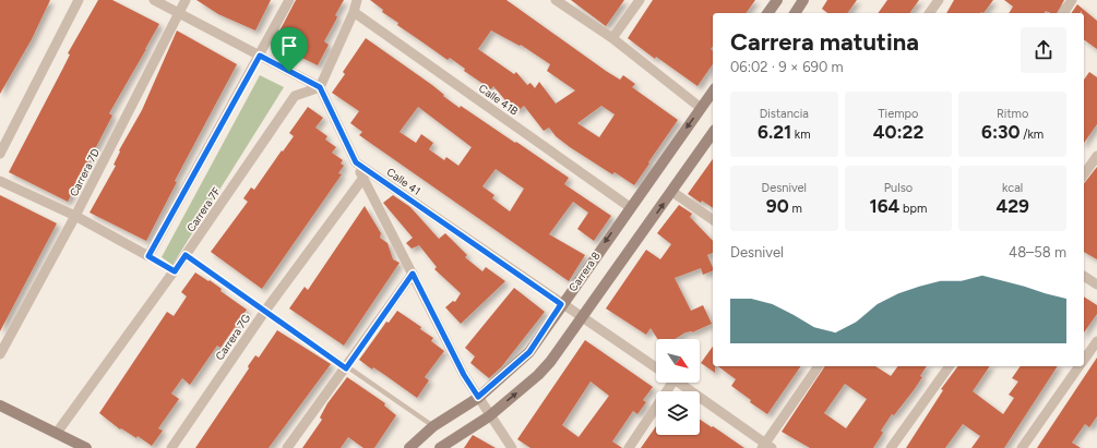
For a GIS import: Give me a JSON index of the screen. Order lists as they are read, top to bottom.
{
  "streets": {
    "street": [
      "Calle 41B",
      "Carrera 7D",
      "Calle 41",
      "Carrera 7F",
      "Carrera 8",
      "Carrera 7G"
    ]
  },
  "crossings": [
    ["Calle 41B", "Carrera 8"],
    ["Calle 41", "Carrera 7F"],
    ["Calle 41", "Carrera 8"]
  ],
  "north": "bottom right",
  "page": {
    "heading": ["Carrera matutina", "06:02 · 9 × 690 m"],
    "stats": [
      ["Distancia", "6.21 km"],
      ["Tiempo", "40:22"],
      ["Ritmo", "6:30 /km"],
      ["Desnivel", "90 m"],
      ["Pulso", "164 bpm"],
      ["kcal", "429"]
    ],
    "chart": ["Desnivel", "48–58 m"]
  }
}
